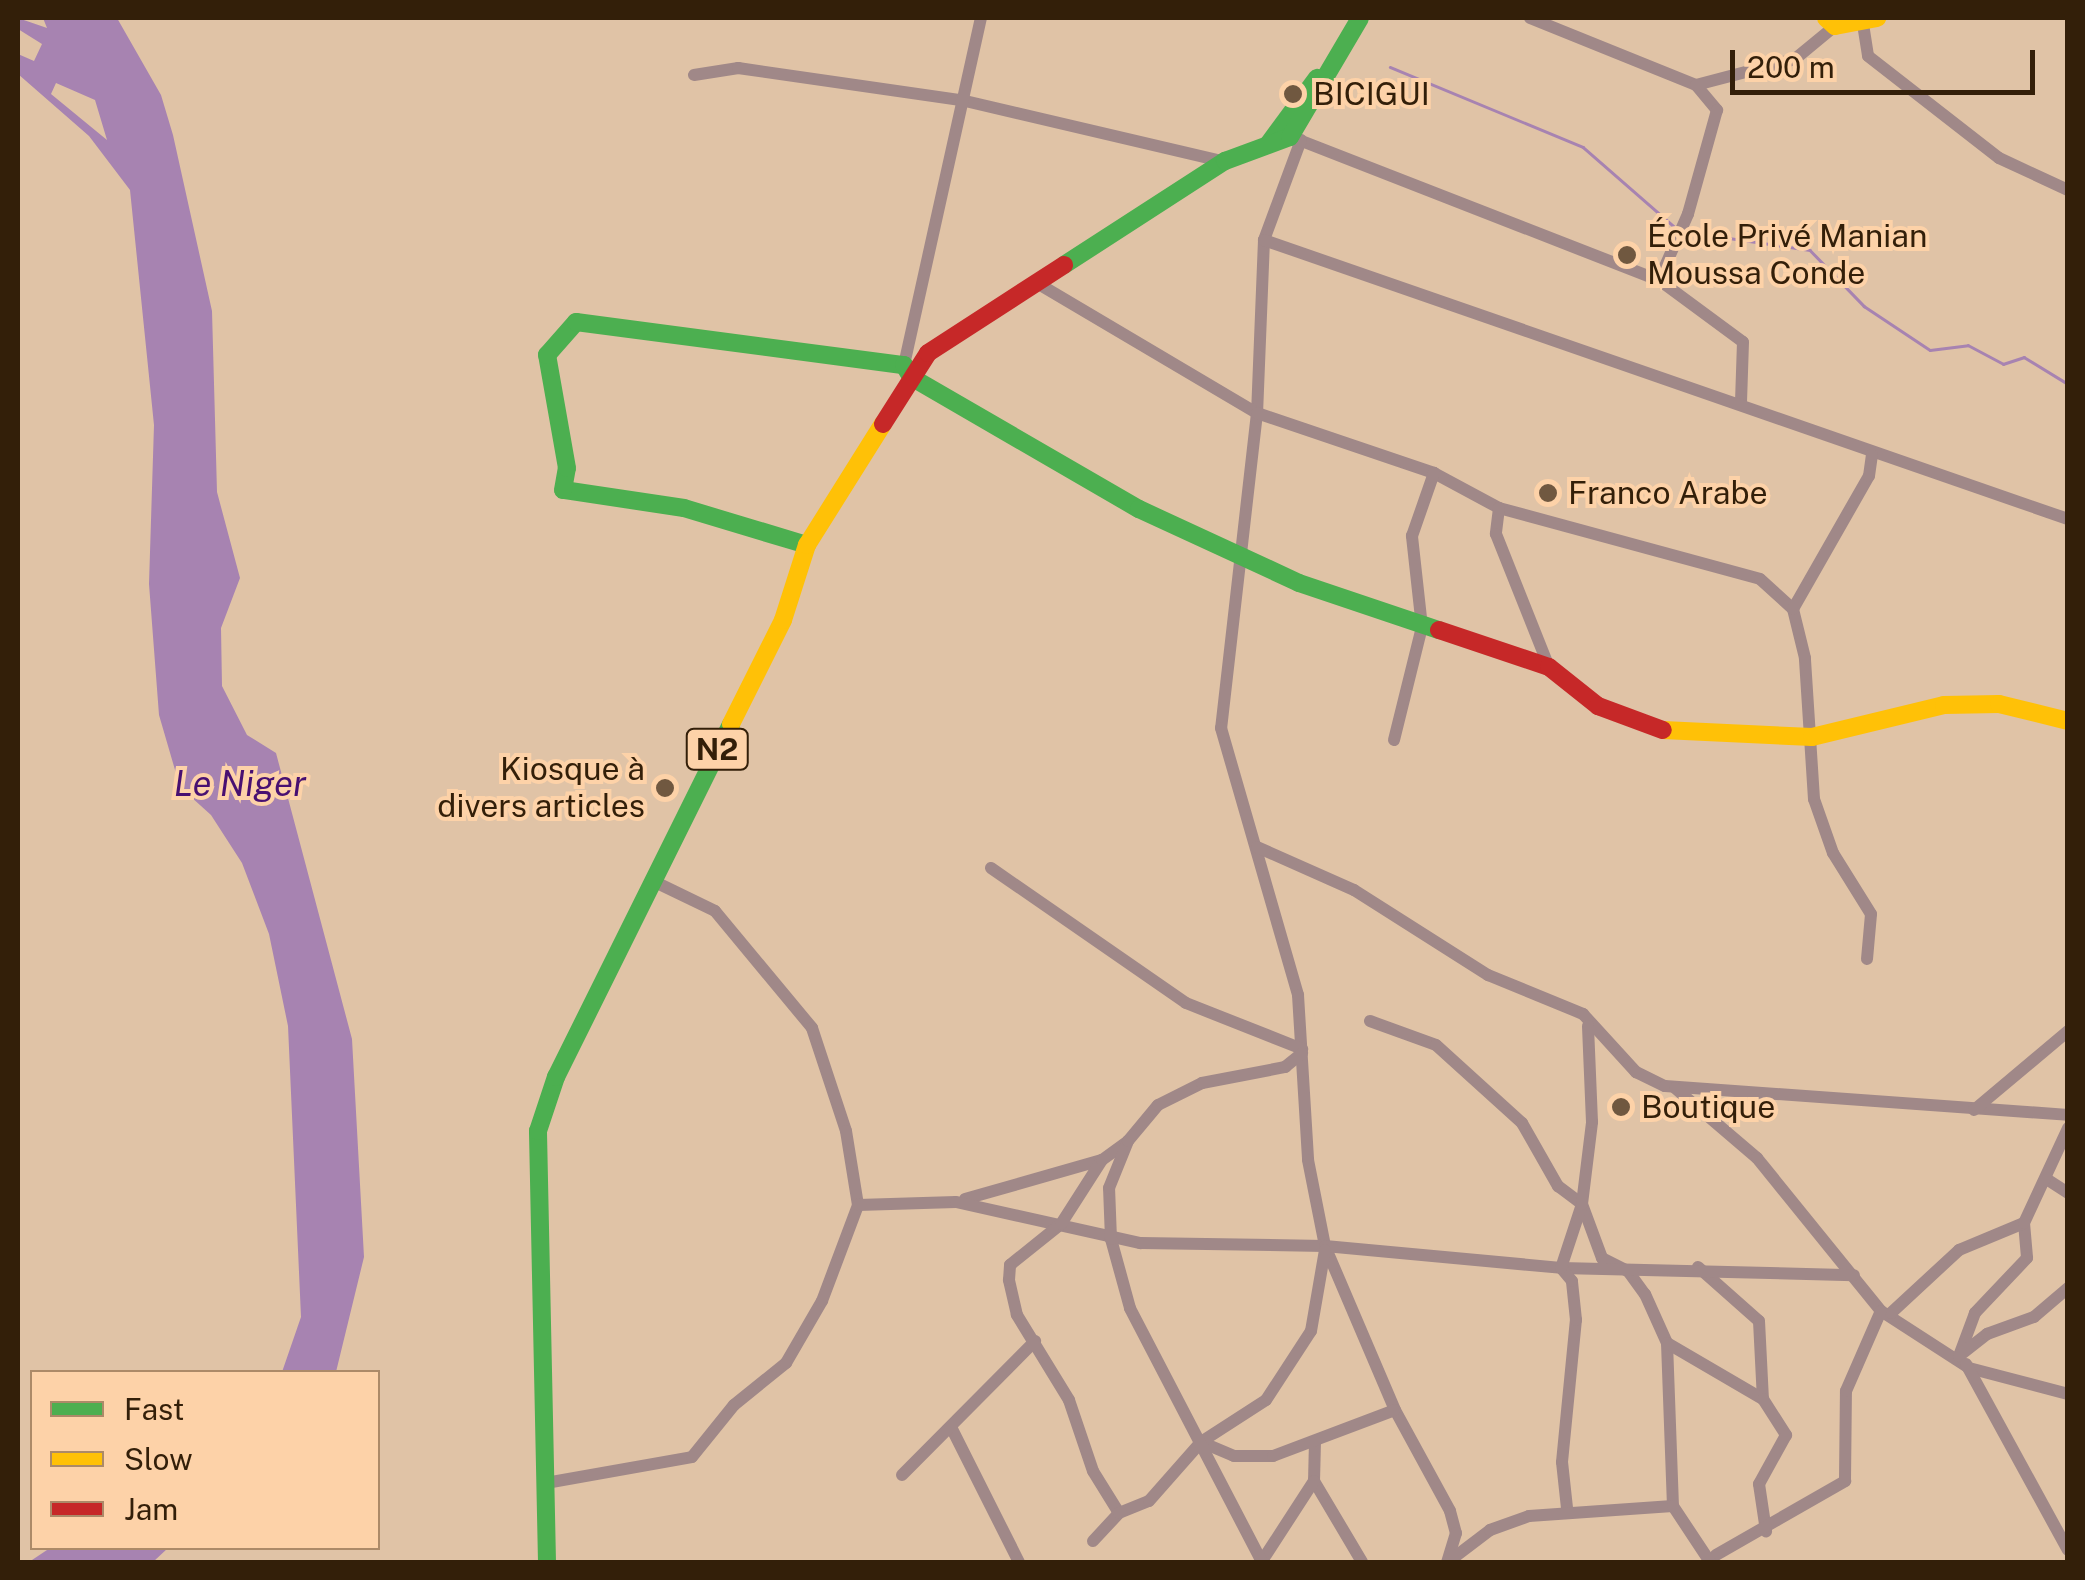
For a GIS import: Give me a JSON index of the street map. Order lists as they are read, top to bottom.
{
  "streets": {
    "main road": ["N2"]
  },
  "water": ["Le Niger"],
  "places": [
    "BICIGUI",
    "École Privé Manian Moussa Conde",
    "Franco Arabe",
    "Kiosque à divers articles",
    "Boutique"
  ],
  "legend": ["Fast", "Slow", "Jam"],
  "scale_bar": "200 m"
}
